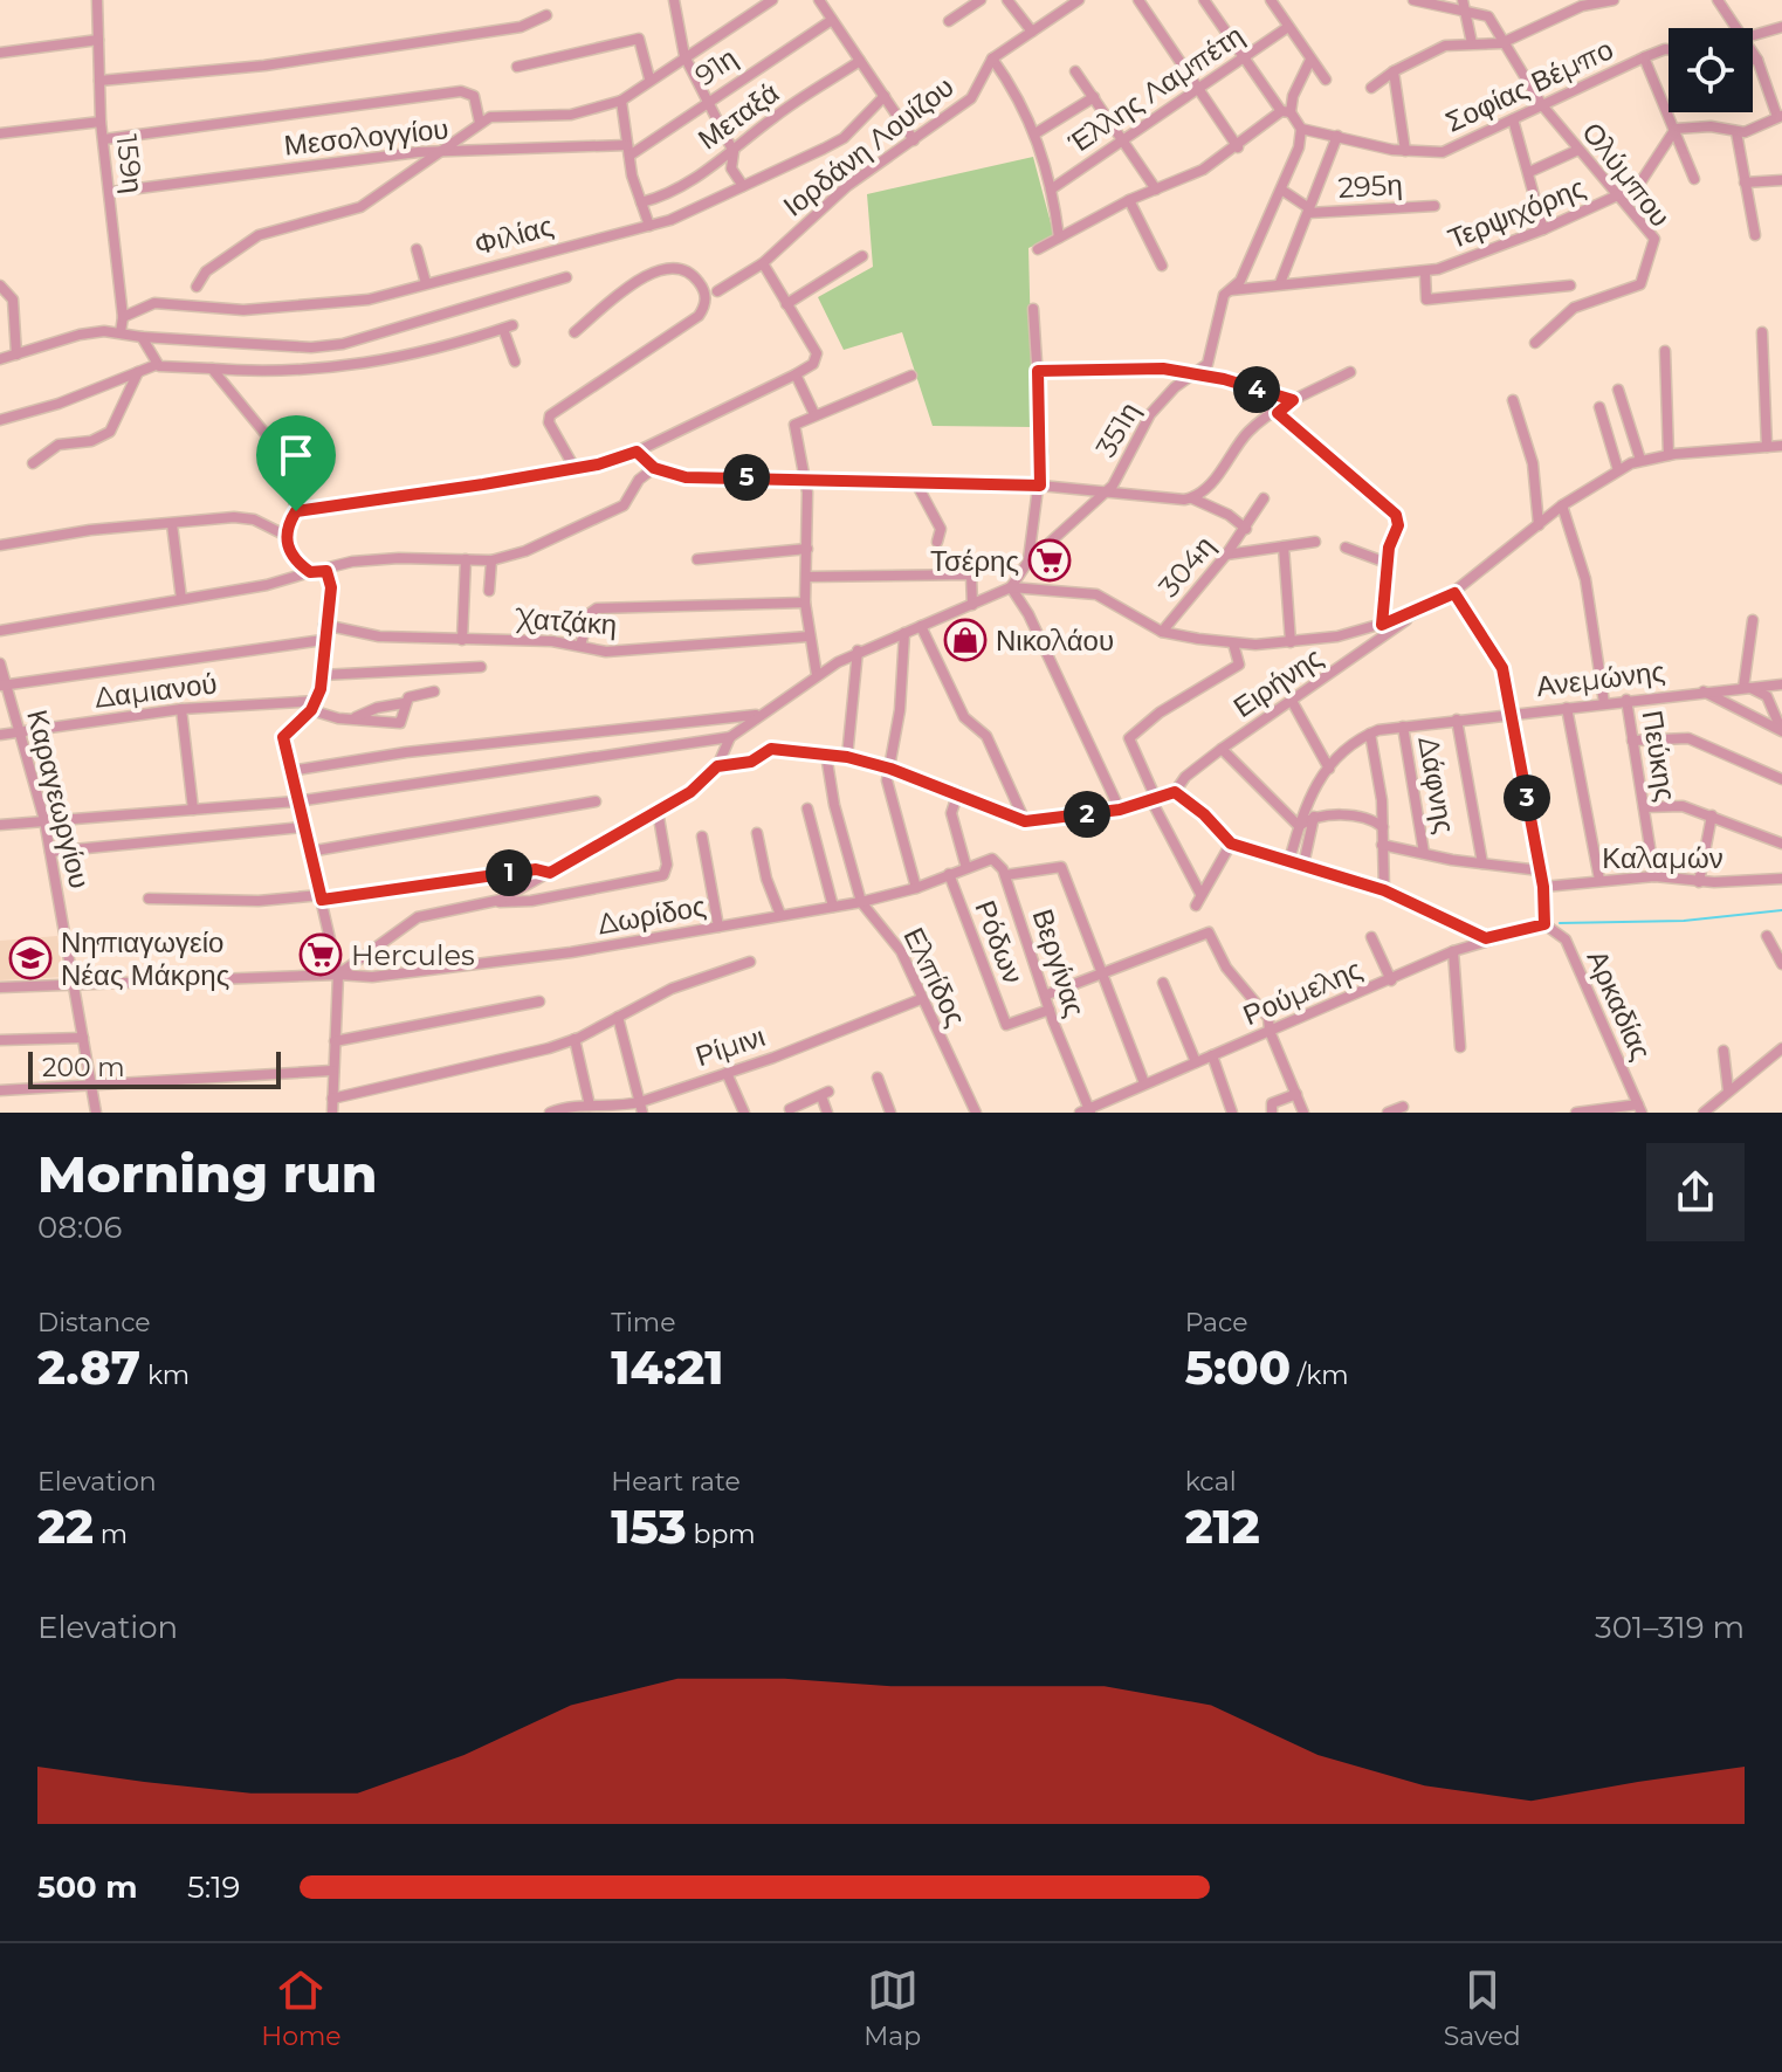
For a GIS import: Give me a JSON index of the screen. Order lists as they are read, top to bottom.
{
  "streets": {
    "street": [
      "91η",
      "Σοφίας Βέμπο",
      "Έλλης Λαμπέτη",
      "Μεταξά",
      "Μεσολογγίου",
      "Ιορδάνη Λουίζου",
      "159η",
      "Ολύμπου",
      "295η",
      "Τερψιχόρης",
      "Φιλίας",
      "351η",
      "304η",
      "Χατζάκη",
      "Ανεμώνης",
      "Ειρήνης",
      "Δαμιανού",
      "Πεύκης",
      "Δάφνης",
      "Καραγεωργίου",
      "Καλαμών",
      "Δωρίδος",
      "Ρόδων",
      "Βεργίνας",
      "Ελπίδος",
      "Ρούμελης",
      "Αρκαδίας",
      "Ρίμινι"
    ]
  },
  "crossings": [
    ["91η", "Μεσολογγίου"],
    ["Σοφίας Βέμπο", "Ολύμπου"],
    ["Σοφίας Βέμπο", "351η"],
    ["Μεσολογγίου", "159η"],
    ["159η", "Φιλίας"],
    ["Ολύμπου", "Τερψιχόρης"],
    ["Τερψιχόρης", "351η"],
    ["Ανεμώνης", "Πεύκης"],
    ["Ανεμώνης", "Δάφνης"],
    ["Δαμιανού", "Καραγεωργίου"],
    ["Πεύκης", "Καλαμών"],
    ["Καραγεωργίου", "Δωρίδος"],
    ["Δωρίδος", "Ρόδων"],
    ["Δωρίδος", "Ελπίδος"],
    ["Ρόδων", "Βεργίνας"],
    ["Βεργίνας", "Ρούμελης"],
    ["Ελπίδος", "Ρίμινι"],
    ["Ρούμελης", "Αρκαδίας"]
  ],
  "places": {
    "supermarket": ["Τσέρης", "Hercules"],
    "shop": ["Νικολάου"],
    "school or university": ["Νηπιαγωγείο Νέας Μάκρης"]
  },
  "scale_bar": "200 m",
  "page": {
    "pins": [
      "4",
      "5",
      "3",
      "2",
      "1"
    ],
    "scale": "200 m",
    "heading": ["Morning run", "08:06"],
    "stats": [
      ["Distance", "2.87 km"],
      ["Time", "14:21"],
      ["Pace", "5:00 /km"],
      ["Elevation", "22 m"],
      ["Heart rate", "153 bpm"],
      ["kcal", "212"]
    ],
    "chart": ["Elevation", "301–319 m"],
    "list": [
      {
        "name": "500 m",
        "note": "5:19"
      }
    ],
    "tabs": ["Home", "Map", "Saved"]
  }
}
